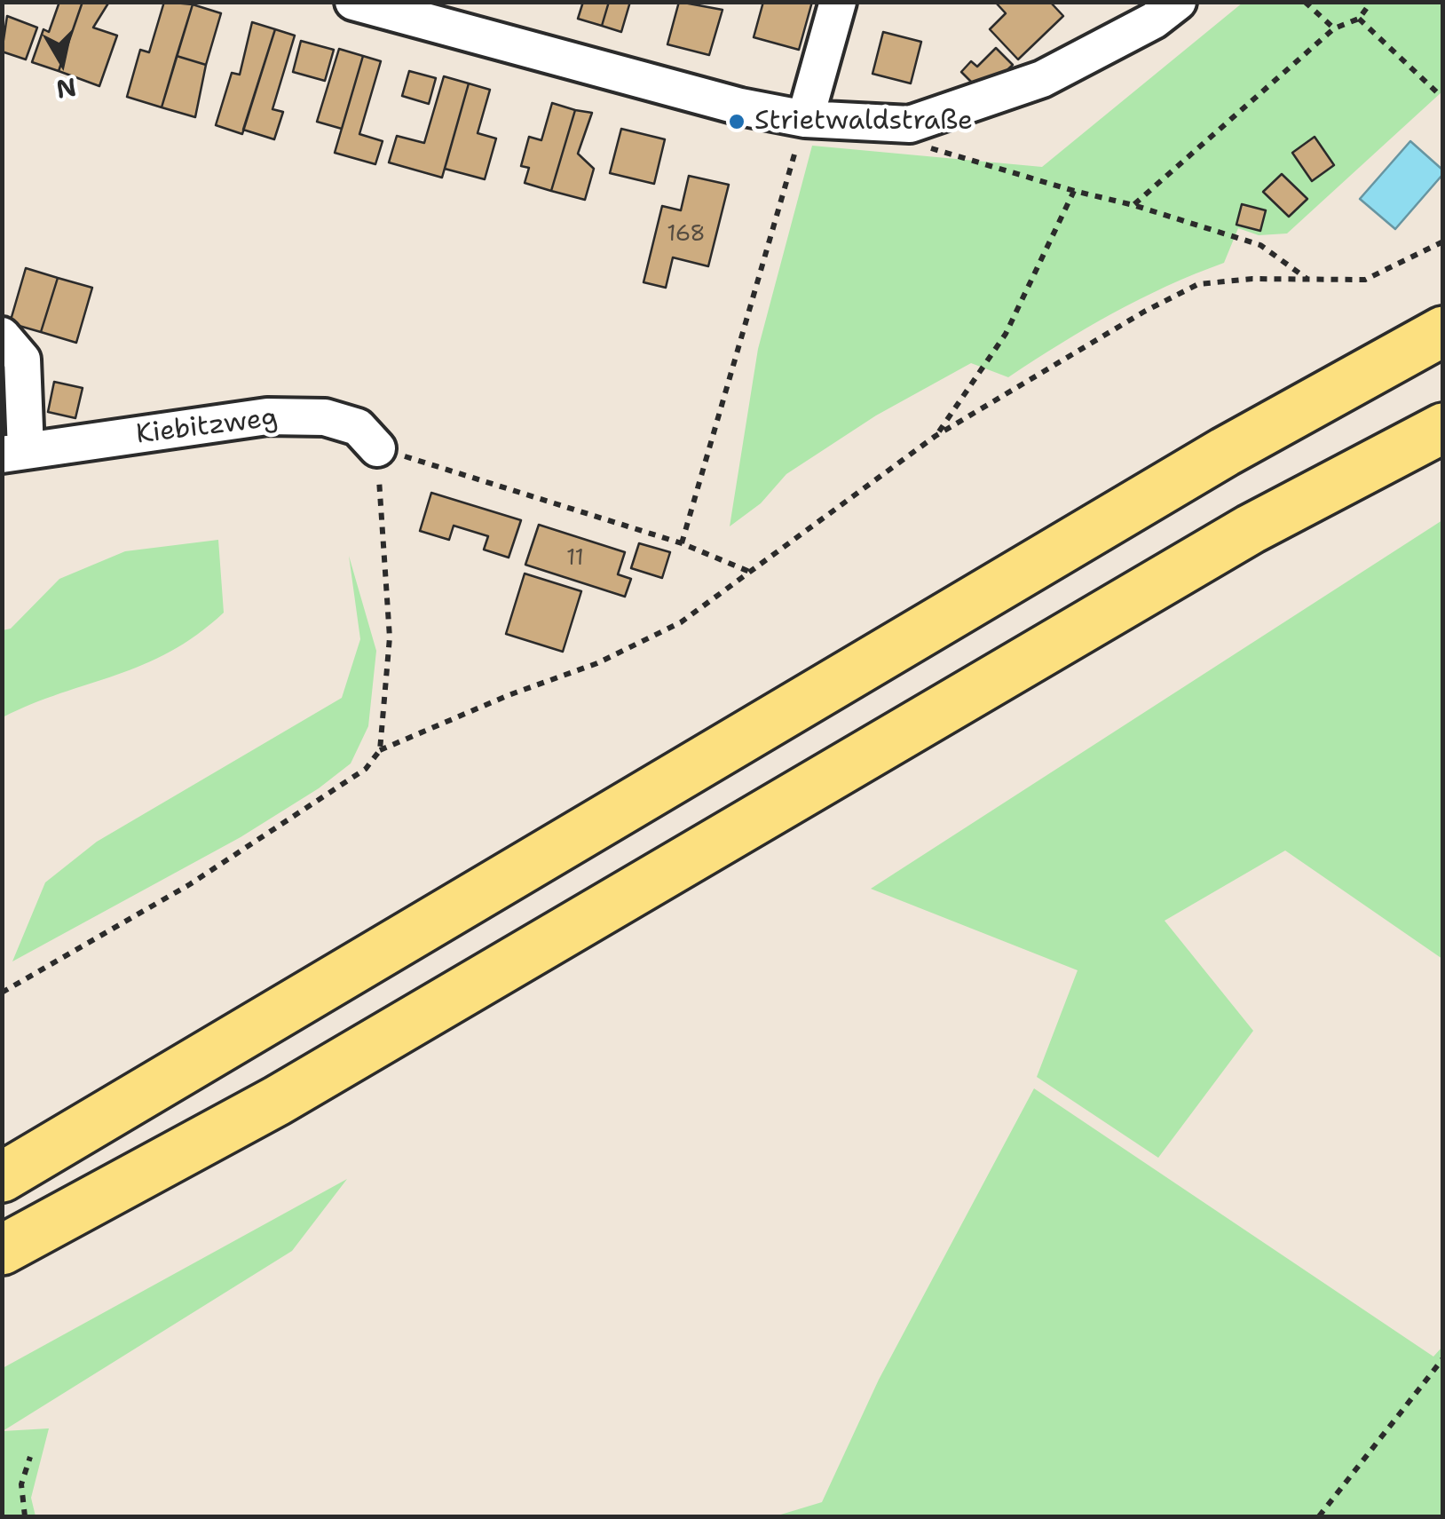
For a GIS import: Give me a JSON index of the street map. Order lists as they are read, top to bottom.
{
  "streets": {
    "street": ["Kiebitzweg"]
  },
  "places": ["Strietwaldstraße"],
  "house_numbers": ["168", "11"],
  "north": "bottom"
}
